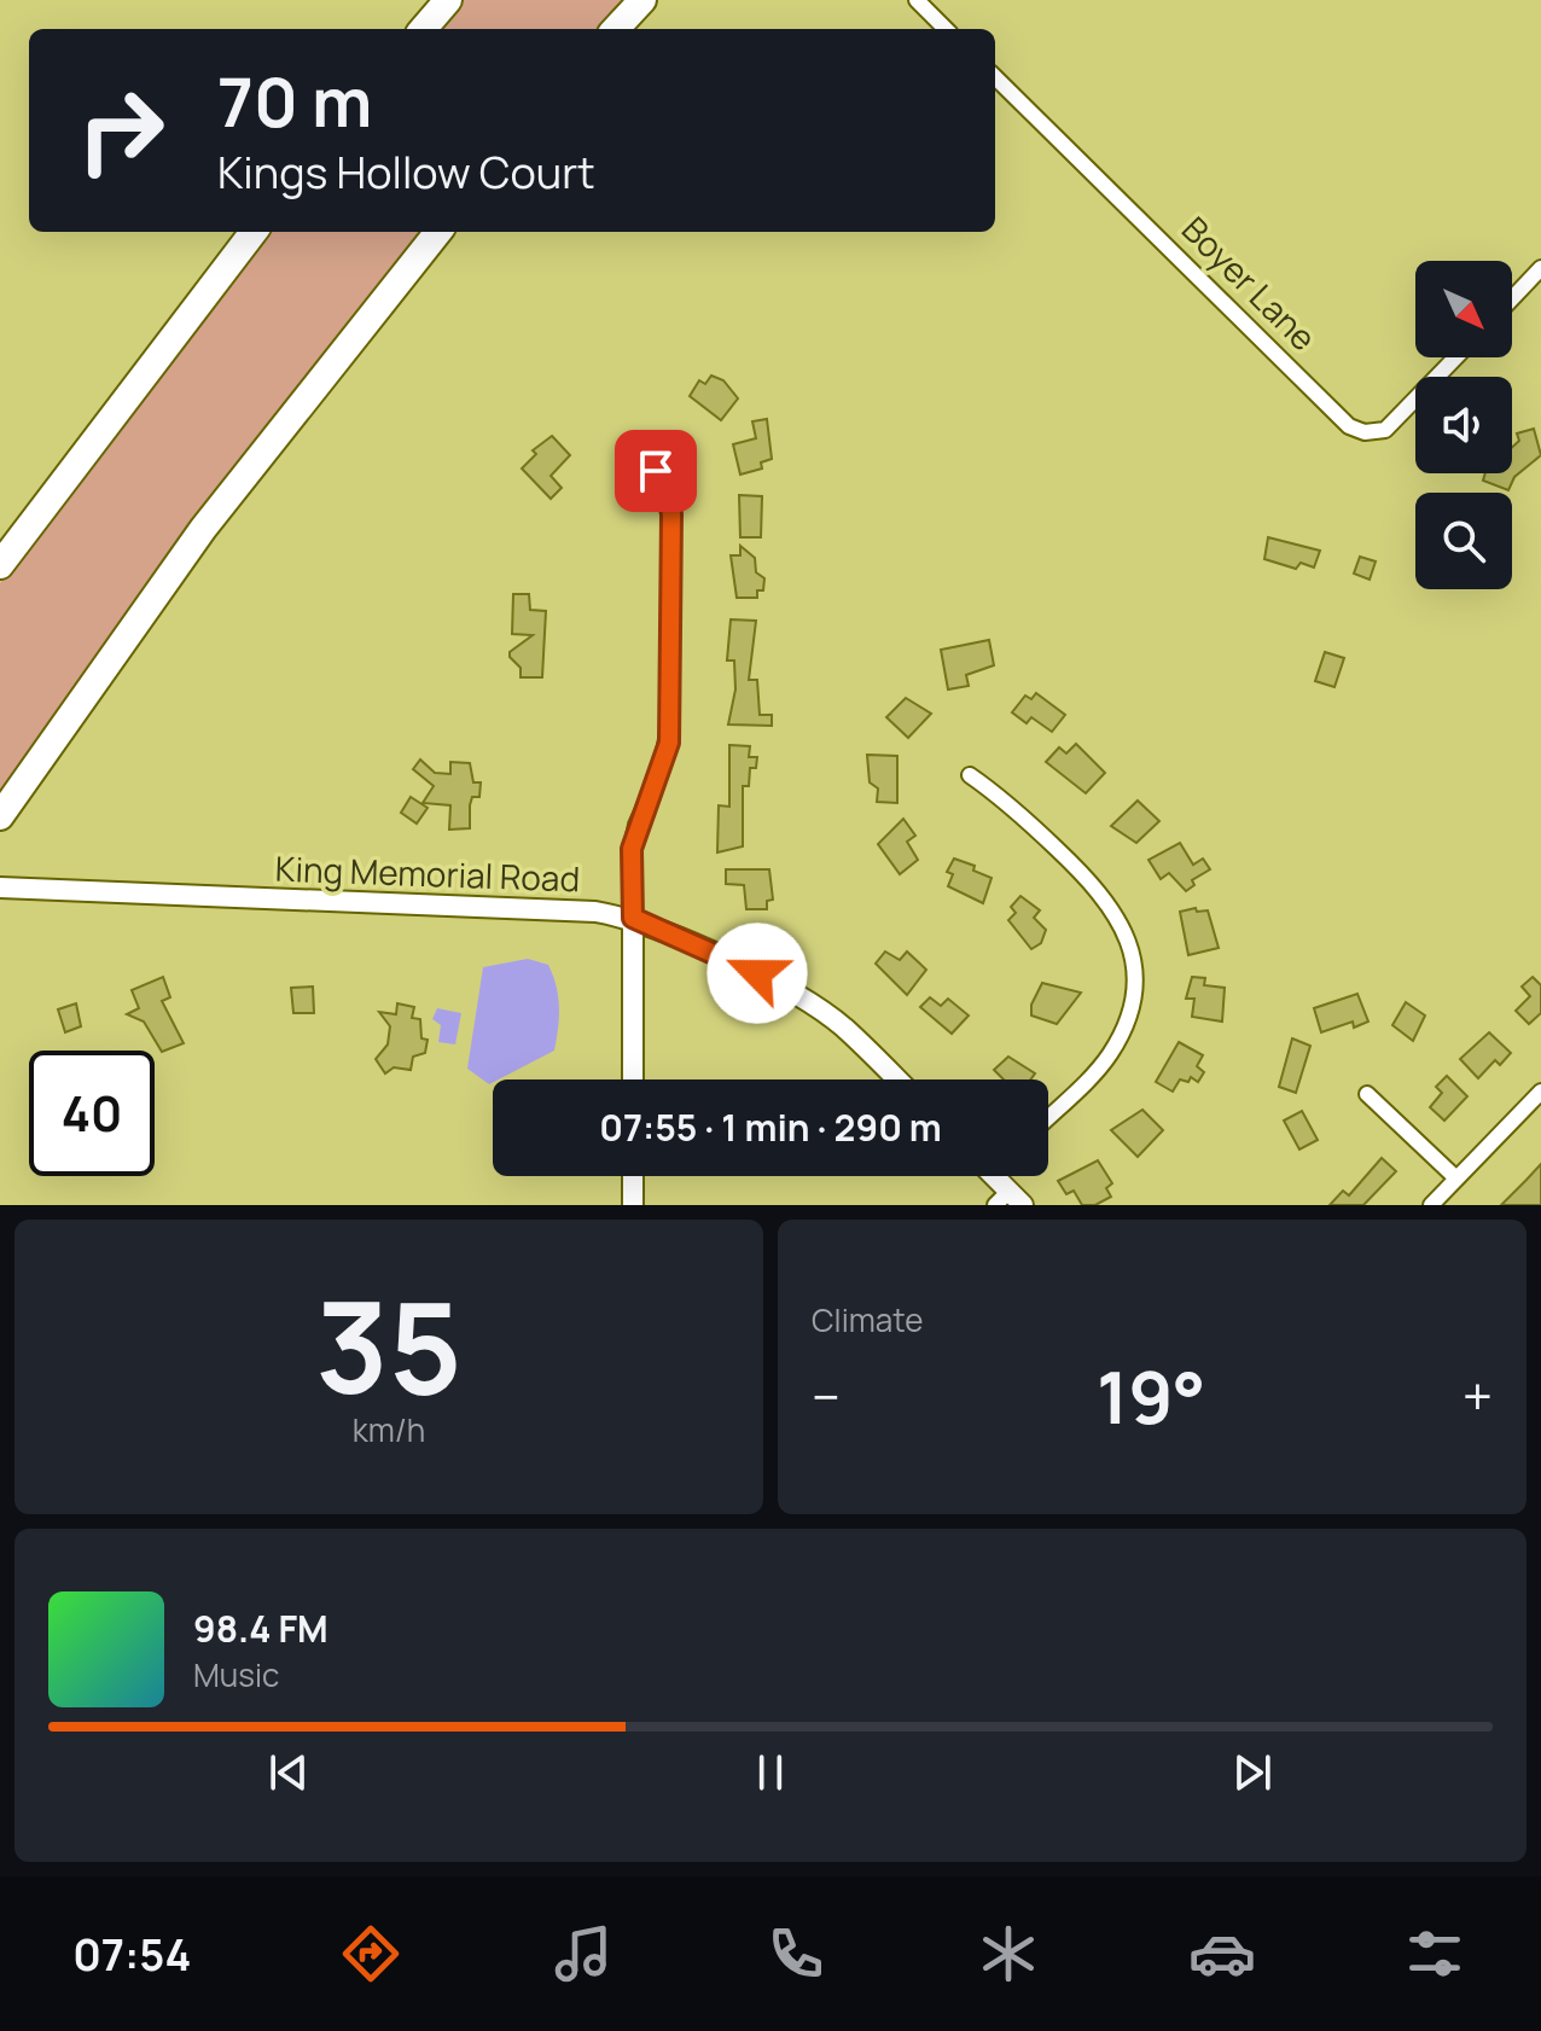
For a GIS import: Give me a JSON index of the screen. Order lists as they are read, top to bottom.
{
  "streets": {
    "street": ["Boyer Lane", "King Memorial Road"]
  },
  "north": "bottom right",
  "page": {
    "turn": ["70 m", "Kings Hollow Court"],
    "limit": "40",
    "trip": "07:55 · 1 min · 290 m",
    "tile": [
      ["35", "km/h"],
      "Climate"
    ],
    "heat": ["−", "19°", "+"],
    "song": ["98.4 FM", "Music"],
    "tabs": "07:54"
  }
}
